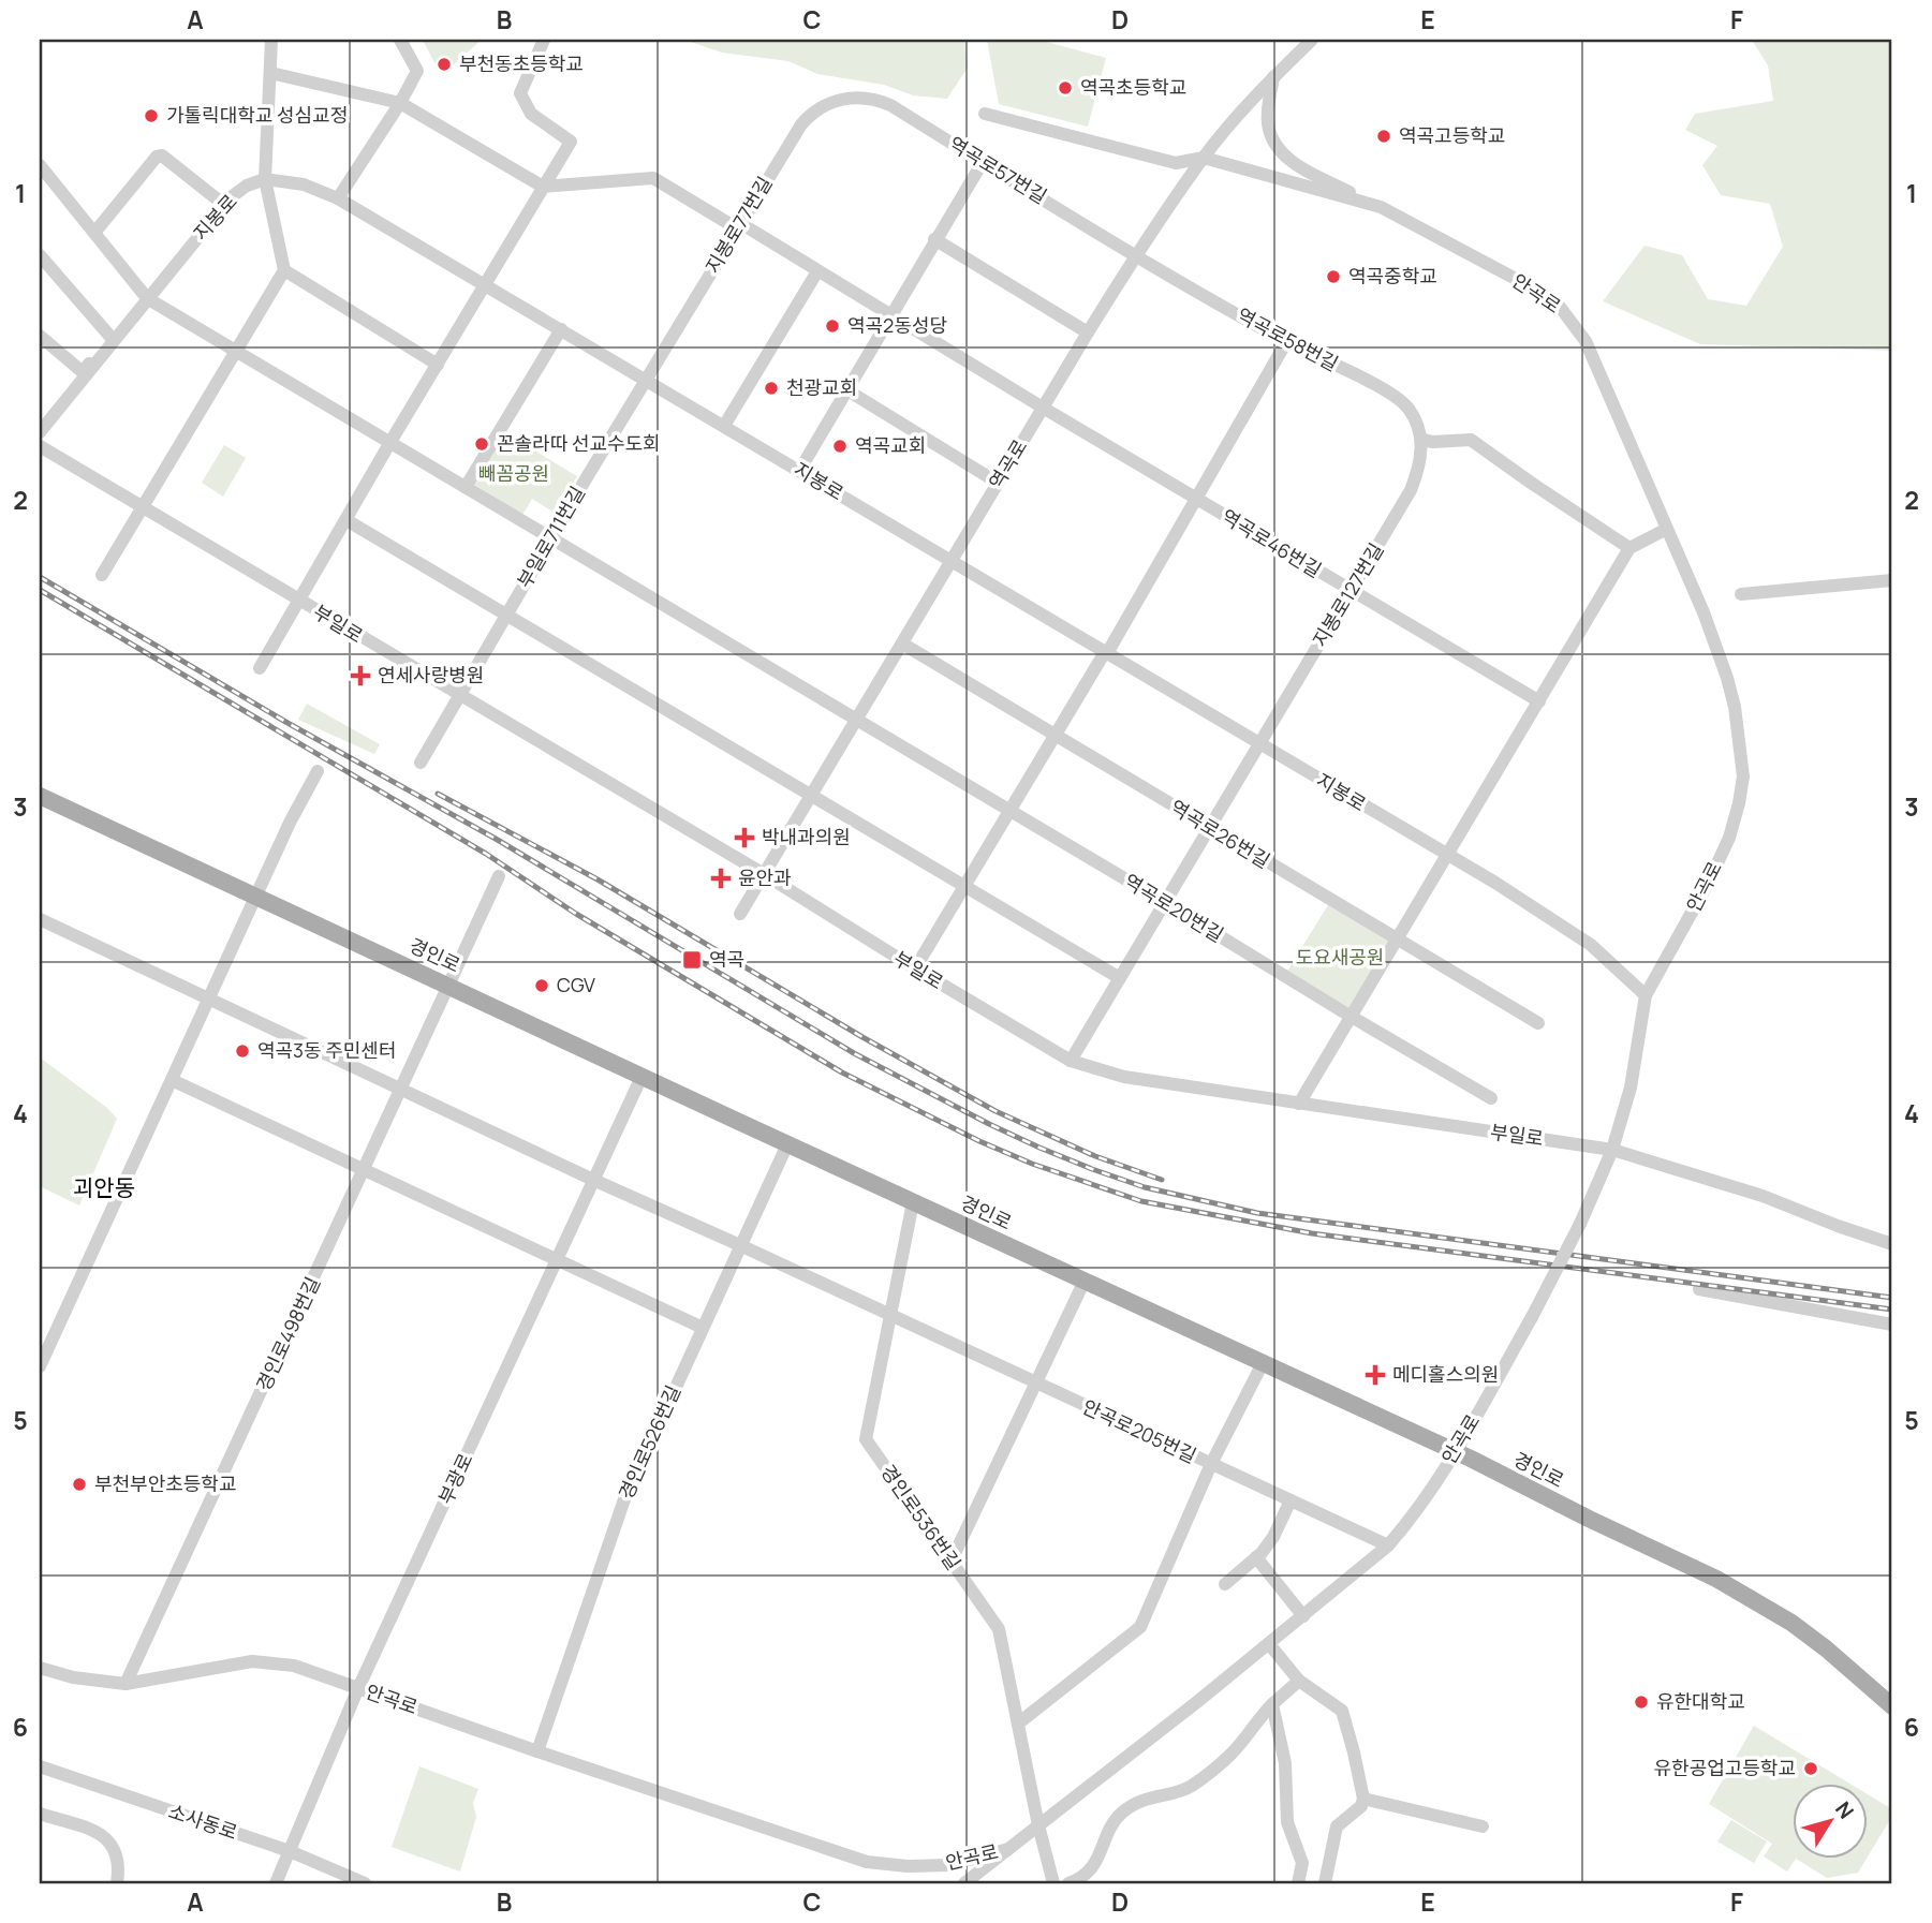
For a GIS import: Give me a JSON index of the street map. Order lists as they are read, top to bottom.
{
  "streets": {
    "main road": ["경인로"],
    "street": [
      "역곡로57번길",
      "지봉로",
      "지봉로77번길",
      "안곡로",
      "역곡로58번길",
      "역곡로",
      "부일로711번길",
      "역곡로46번길",
      "지봉로127번길",
      "부일로",
      "역곡로26번길",
      "역곡로20번길",
      "경인로498번길",
      "안곡로205번길",
      "경인로526번길",
      "부광로",
      "경인로536번길",
      "소사동로"
    ]
  },
  "crossings": [
    ["역곡로57번길", "지봉로77번길"],
    ["역곡로57번길", "역곡로58번길"],
    ["역곡로57번길", "역곡로"],
    ["지봉로", "지봉로77번길"],
    ["지봉로", "안곡로"],
    ["지봉로", "역곡로"],
    ["지봉로", "부일로711번길"],
    ["지봉로", "지봉로127번길"],
    ["지봉로", "역곡로20번길"],
    ["지봉로77번길", "부일로711번길"],
    ["지봉로77번길", "역곡로46번길"],
    ["안곡로", "역곡로"],
    ["안곡로", "부일로"],
    ["안곡로", "경인로"],
    ["안곡로", "경인로498번길"],
    ["안곡로", "안곡로205번길"],
    ["안곡로", "경인로526번길"],
    ["안곡로", "부광로"],
    ["안곡로", "경인로536번길"],
    ["역곡로58번길", "역곡로"],
    ["역곡로58번길", "지봉로127번길"],
    ["역곡로", "역곡로46번길"],
    ["역곡로", "부일로"],
    ["역곡로", "역곡로26번길"],
    ["역곡로", "역곡로20번길"],
    ["부일로711번길", "부일로"],
    ["부일로711번길", "역곡로20번길"],
    ["역곡로46번길", "지봉로127번길"],
    ["지봉로127번길", "부일로"],
    ["지봉로127번길", "역곡로26번길"],
    ["지봉로127번길", "역곡로20번길"],
    ["경인로", "경인로498번길"],
    ["경인로", "경인로526번길"],
    ["경인로", "부광로"],
    ["경인로", "경인로536번길"],
    ["경인로498번길", "안곡로205번길"],
    ["안곡로205번길", "경인로526번길"],
    ["안곡로205번길", "부광로"],
    ["안곡로205번길", "경인로536번길"],
    ["부광로", "소사동로"]
  ],
  "districts": ["괴안동"],
  "parks": ["빼꼼공원", "도요새공원"],
  "places": {
    "other": [
      "부천동초등학교",
      "역곡초등학교",
      "가톨릭대학교 성심교정",
      "역곡고등학교",
      "역곡중학교",
      "역곡2동성당",
      "천광교회",
      "꼰솔라따 선교수도회",
      "역곡교회",
      "CGV",
      "역곡3동 주민센터",
      "부천부안초등학교",
      "유한대학교",
      "유한공업고등학교"
    ],
    "health": [
      "연세사랑병원",
      "박내과의원",
      "윤안과",
      "메디홀스의원"
    ],
    "transit": ["역곡"]
  },
  "north": "top right",
  "grid": {
    "columns": [
      "A",
      "B",
      "C",
      "D",
      "E",
      "F"
    ],
    "rows": [
      "1",
      "2",
      "3",
      "4",
      "5",
      "6"
    ]
  }
}
